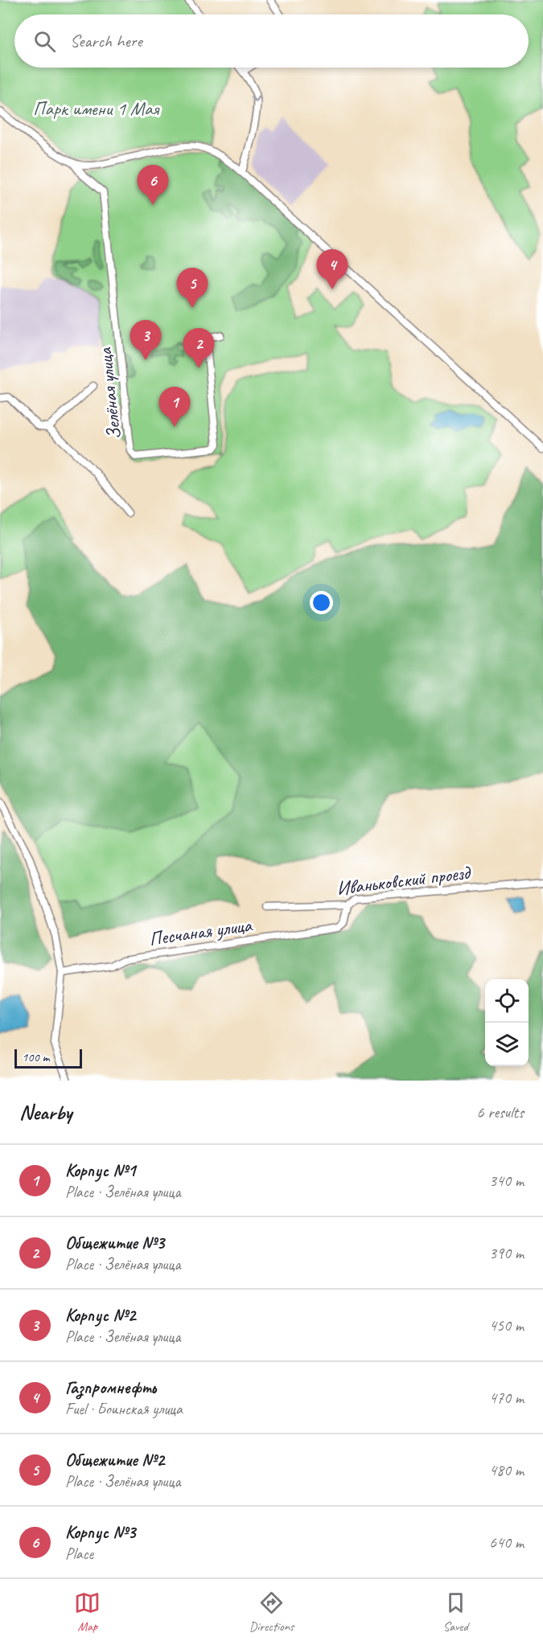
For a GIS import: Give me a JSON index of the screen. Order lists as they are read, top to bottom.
{
  "streets": {
    "street": ["Зелёная улица", "Иваньковский проезд", "Песчаная улица"]
  },
  "crossings": [
    ["Иваньковский проезд", "Песчаная улица"]
  ],
  "parks": ["Парк имени 1 Мая"],
  "scale_bar": "100 m",
  "page": {
    "search": "Search here",
    "pins": [
      "6",
      "4",
      "5",
      "3",
      "2",
      "1"
    ],
    "scale": "100 m",
    "heading": ["Nearby", "6 results"],
    "list": [
      {
        "mark": "1",
        "name": "Корпус №1",
        "note": "Place · Зелёная улица",
        "value": "340 m"
      },
      {
        "mark": "2",
        "name": "Общежитие №3",
        "note": "Place · Зелёная улица",
        "value": "390 m"
      },
      {
        "mark": "3",
        "name": "Корпус №2",
        "note": "Place · Зелёная улица",
        "value": "450 m"
      },
      {
        "mark": "4",
        "name": "Газпромнефть",
        "note": "Fuel · Боинская улица",
        "value": "470 m"
      },
      {
        "mark": "5",
        "name": "Общежитие №2",
        "note": "Place · Зелёная улица",
        "value": "480 m"
      },
      {
        "mark": "6",
        "name": "Корпус №3",
        "note": "Place",
        "value": "640 m"
      }
    ],
    "nav": ["Map", "Directions", "Saved"]
  }
}
